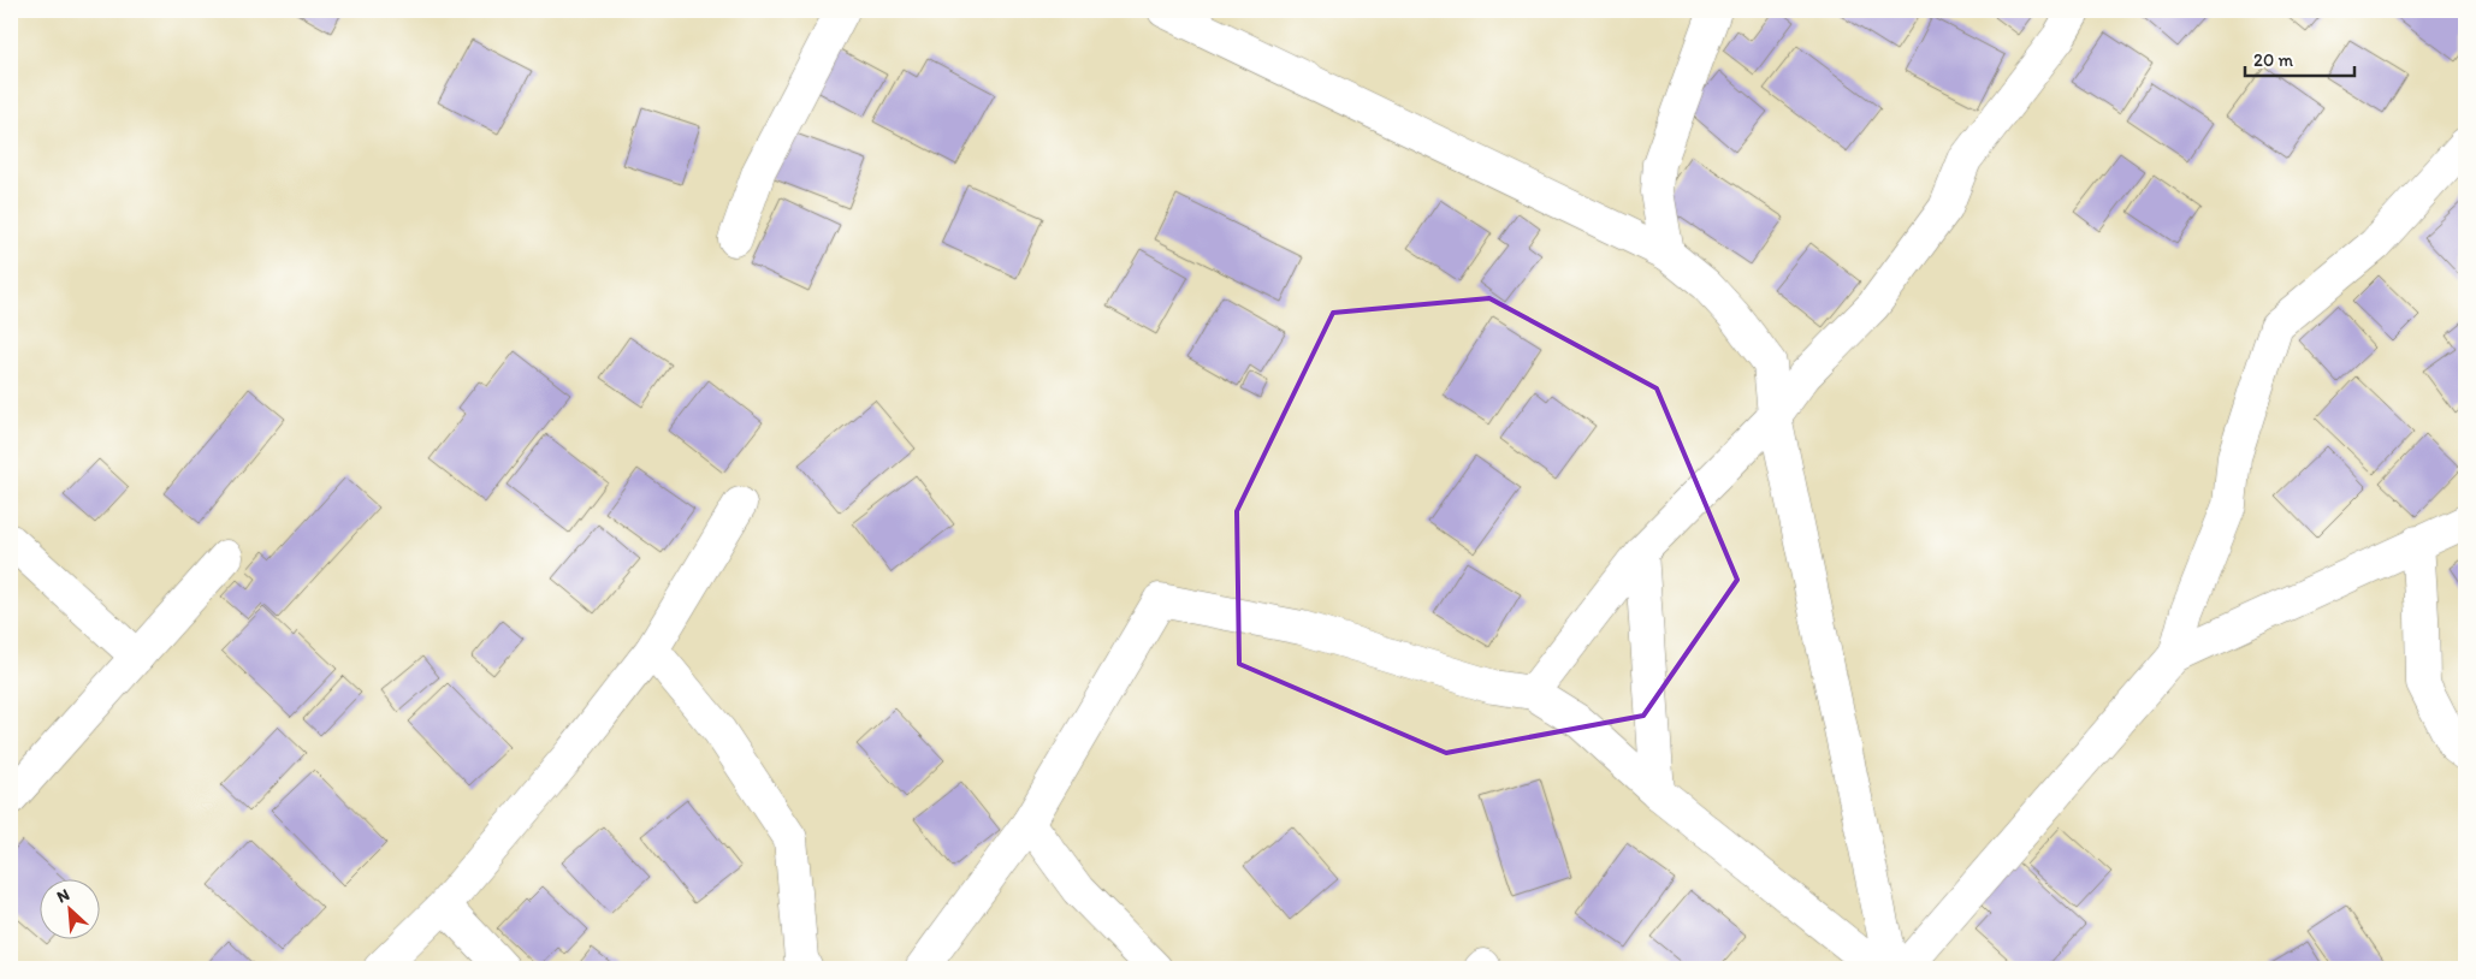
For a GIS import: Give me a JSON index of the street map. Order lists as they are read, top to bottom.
{
  "scale_bar": "20 m",
  "north": "top left"
}
